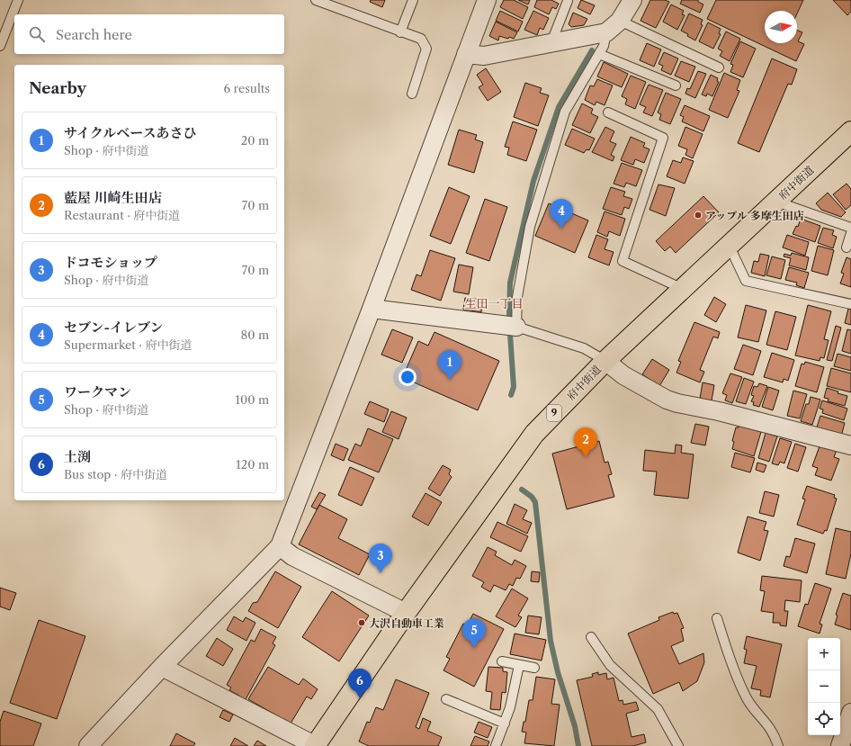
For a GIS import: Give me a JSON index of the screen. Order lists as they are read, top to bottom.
{
  "streets": {
    "main road": ["府中街道", "9"]
  },
  "districts": ["生田一丁目"],
  "places": ["アップル 多摩生田店", "大沢自動車工業"],
  "north": "right",
  "page": {
    "search": "Search here",
    "heading": ["Nearby", "6 results"],
    "list": [
      {
        "mark": "1",
        "name": "サイクルベースあさひ",
        "note": "Shop · 府中街道",
        "value": "20 m"
      },
      {
        "mark": "2",
        "name": "藍屋 川崎生田店",
        "note": "Restaurant · 府中街道",
        "value": "70 m"
      },
      {
        "mark": "3",
        "name": "ドコモショップ",
        "note": "Shop · 府中街道",
        "value": "70 m"
      },
      {
        "mark": "4",
        "name": "セブン-イレブン",
        "note": "Supermarket · 府中街道",
        "value": "80 m"
      },
      {
        "mark": "5",
        "name": "ワークマン",
        "note": "Shop · 府中街道",
        "value": "100 m"
      },
      {
        "mark": "6",
        "name": "土渕",
        "note": "Bus stop · 府中街道",
        "value": "120 m"
      }
    ],
    "pins": [
      "4",
      "1",
      "2",
      "3",
      "5",
      "6"
    ],
    "map_buttons": ["+", "−"]
  }
}
